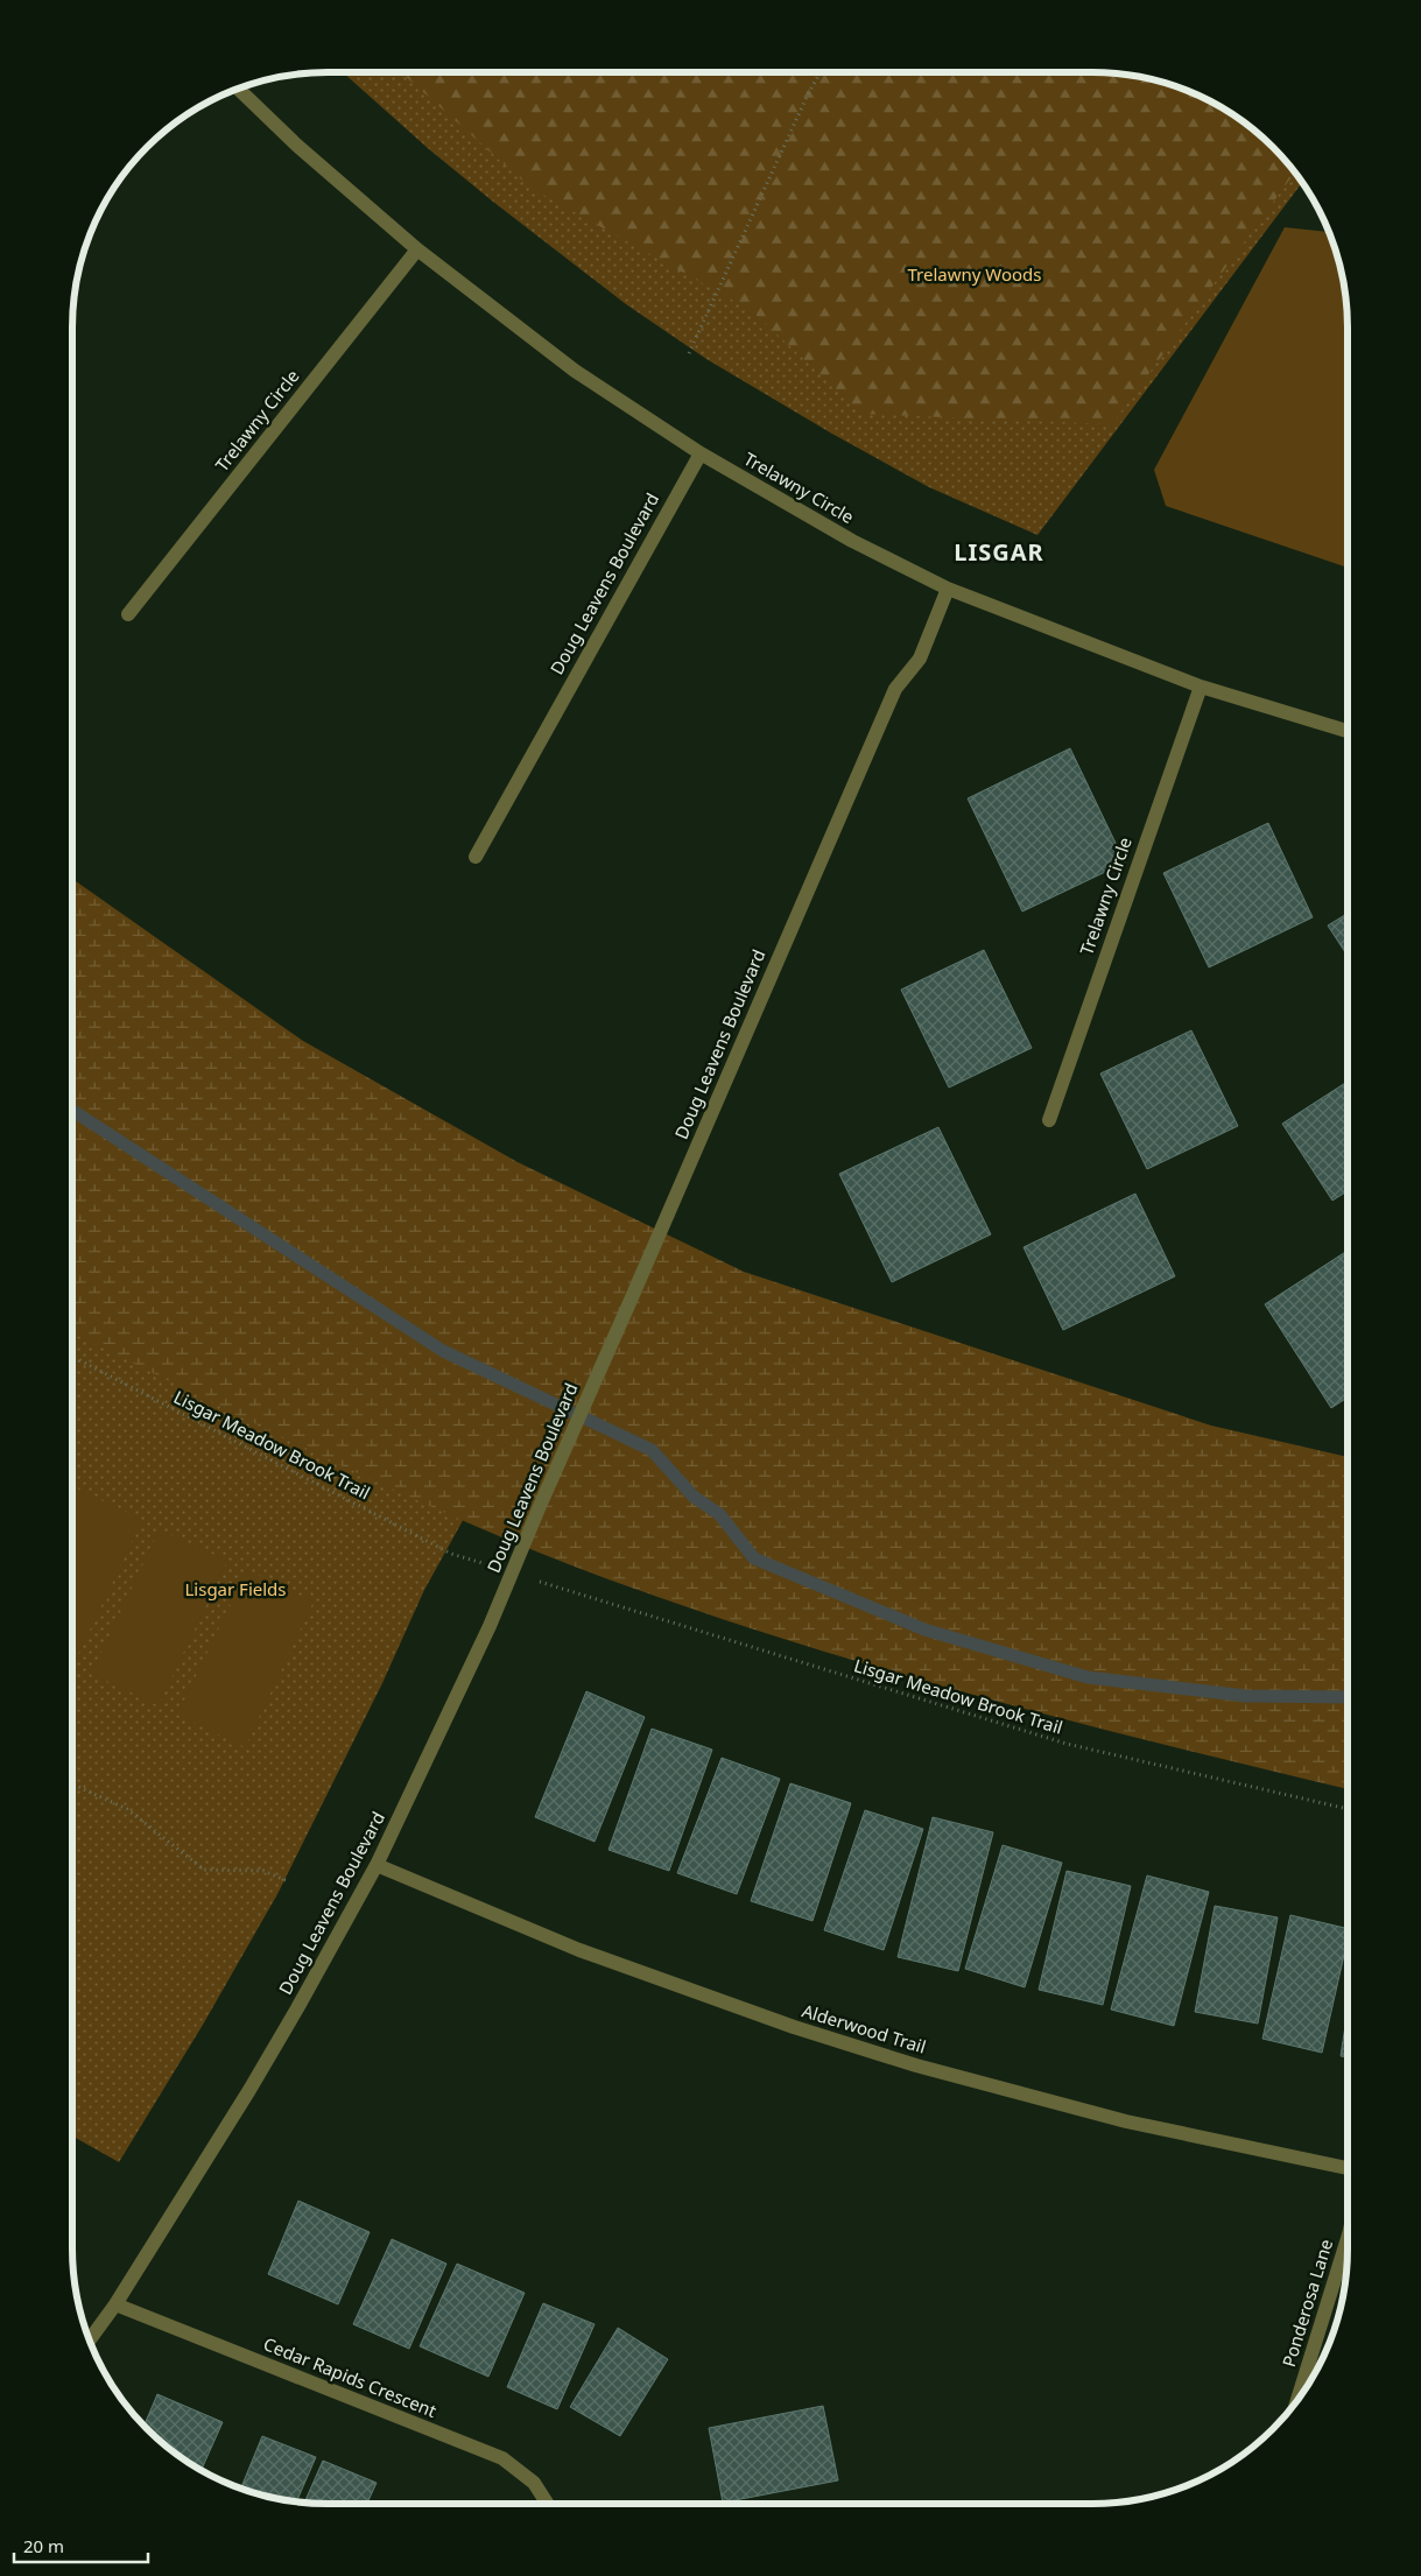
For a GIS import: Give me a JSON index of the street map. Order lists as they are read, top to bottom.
{
  "streets": {
    "street": [
      "Trelawny Circle",
      "Doug Leavens Boulevard",
      "Alderwood Trail",
      "Ponderosa Lane",
      "Cedar Rapids Crescent"
    ],
    "path": ["Lisgar Meadow Brook Trail"]
  },
  "crossings": [
    ["Trelawny Circle", "Doug Leavens Boulevard"],
    ["Doug Leavens Boulevard", "Alderwood Trail"],
    ["Doug Leavens Boulevard", "Cedar Rapids Crescent"]
  ],
  "districts": ["LISGAR"],
  "parks": ["Trelawny Woods", "Lisgar Fields"],
  "scale_bar": "20 m"
}
